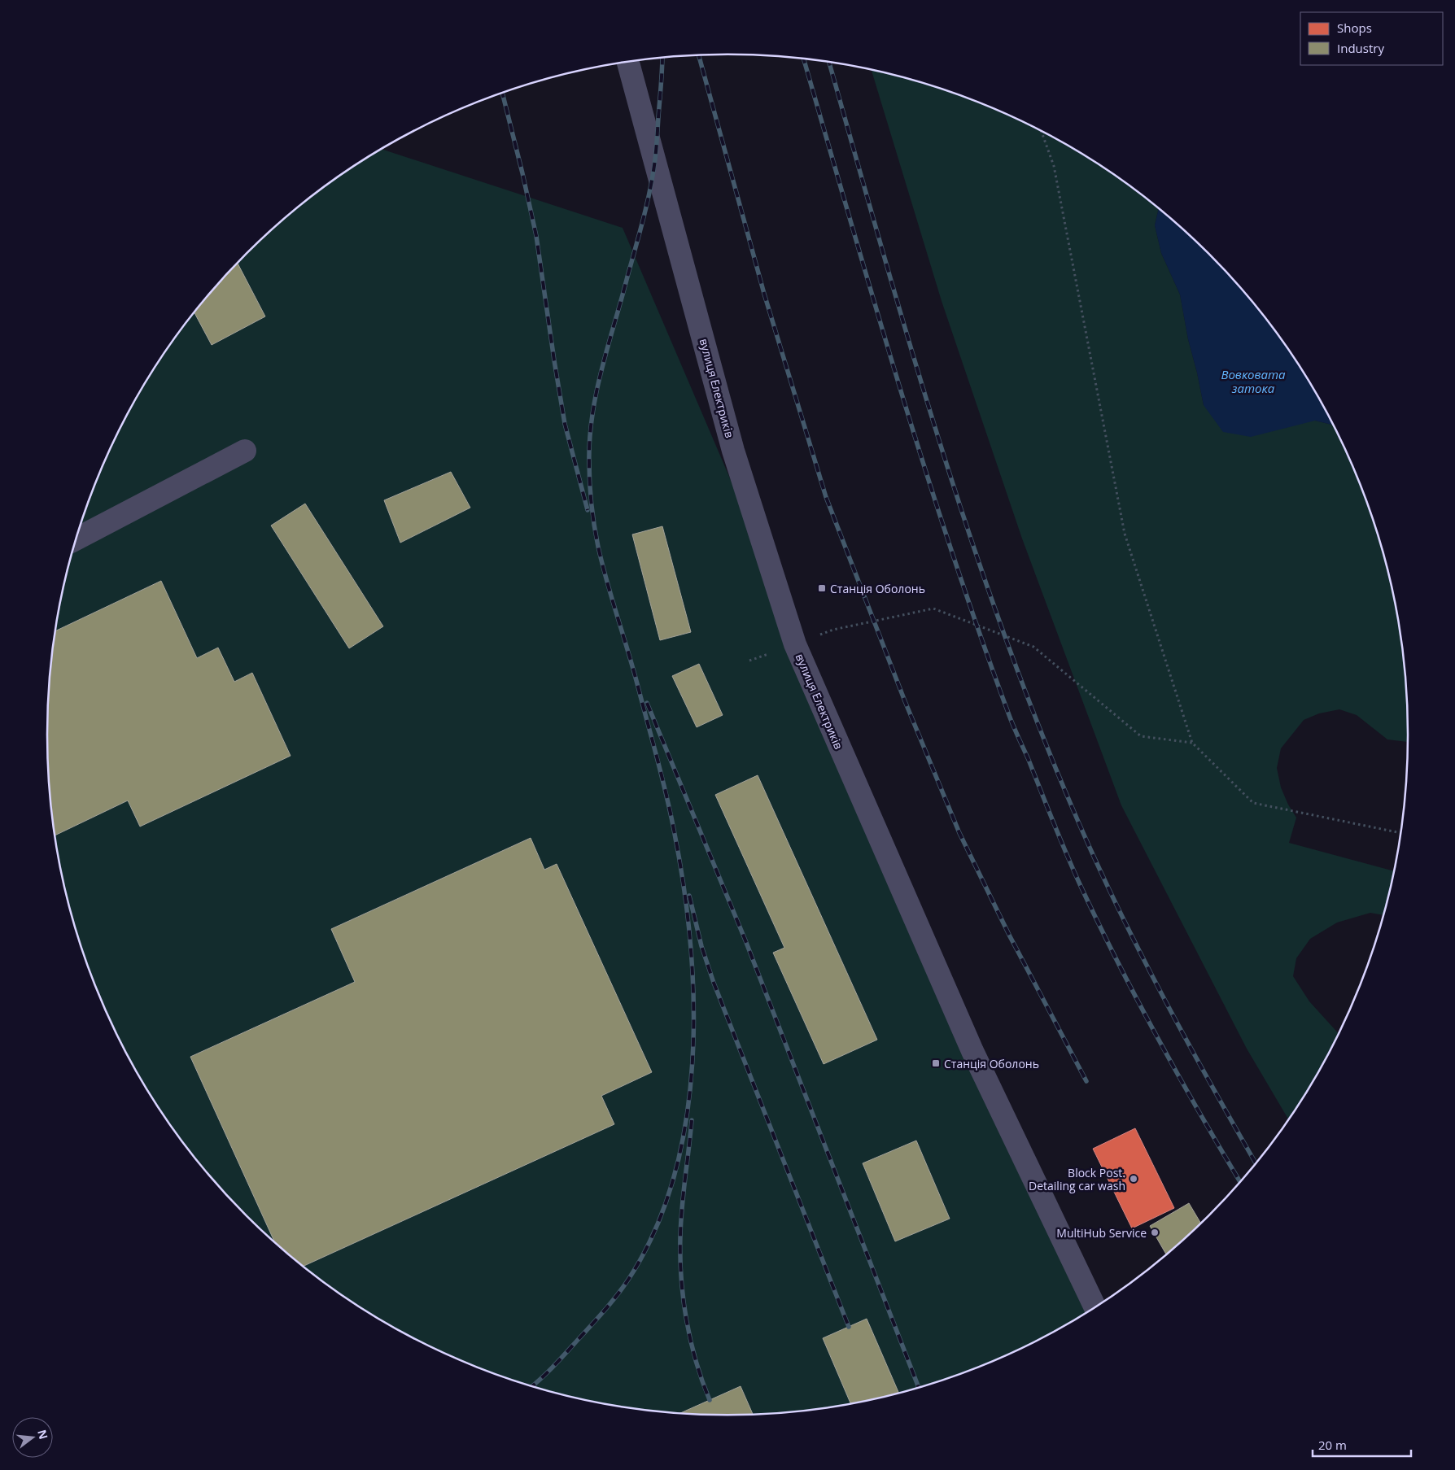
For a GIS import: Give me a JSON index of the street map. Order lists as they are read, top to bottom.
{
  "streets": {
    "street": ["вулиця Електриків"]
  },
  "water": ["Вовковата затока"],
  "places": {
    "transit": ["Станція Оболонь", "Cтанція Оболонь"],
    "other": ["Block Post. Detailing car wash", "MultiHub Service"]
  },
  "legend": ["Shops", "Industry"],
  "scale_bar": "20 m",
  "north": "right"
}
